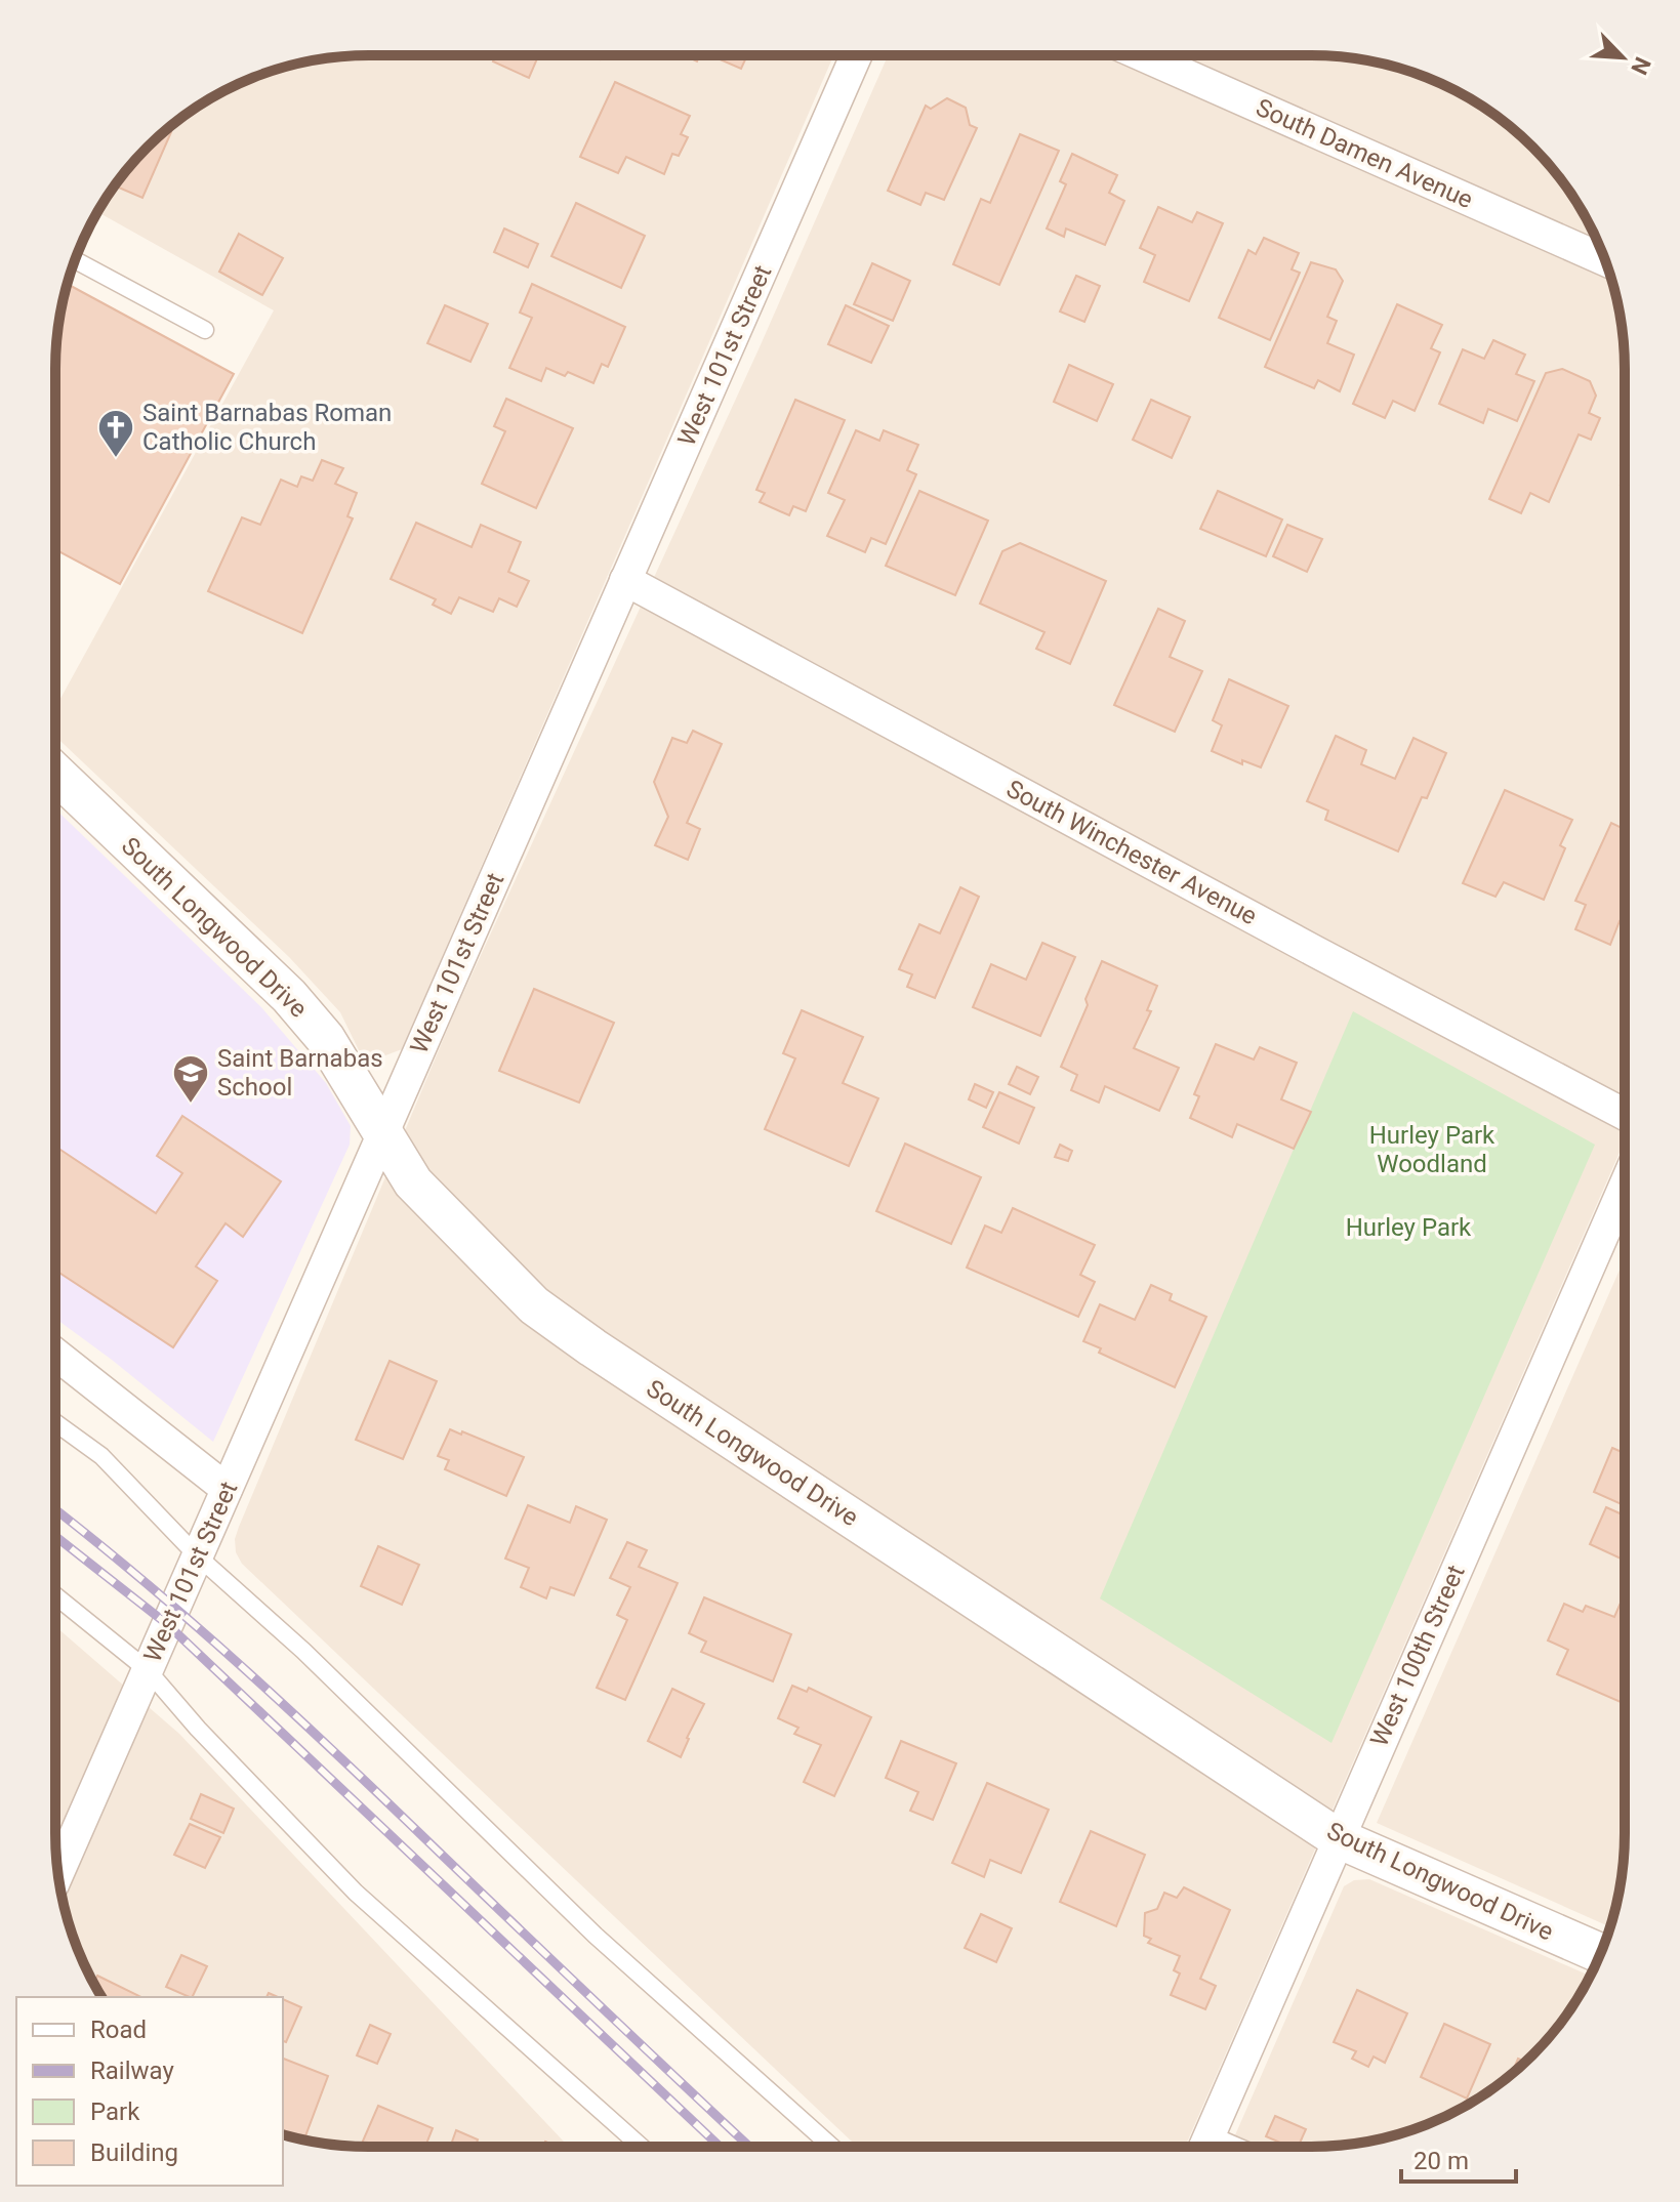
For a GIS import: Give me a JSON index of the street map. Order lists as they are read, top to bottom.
{
  "streets": {
    "street": [
      "South Damen Avenue",
      "West 101st Street",
      "South Winchester Avenue",
      "South Longwood Drive",
      "West 100th Street"
    ]
  },
  "crossings": [
    ["West 101st Street", "South Winchester Avenue"],
    ["West 101st Street", "South Longwood Drive"],
    ["South Longwood Drive", "West 100th Street"]
  ],
  "parks": ["Hurley Park Woodland", "Hurley Park"],
  "places": {
    "church": ["Saint Barnabas Roman Catholic Church"],
    "school or university": ["Saint Barnabas School"]
  },
  "legend": [
    "Road",
    "Railway",
    "Park",
    "Building"
  ],
  "scale_bar": "20 m",
  "north": "bottom right"
}
